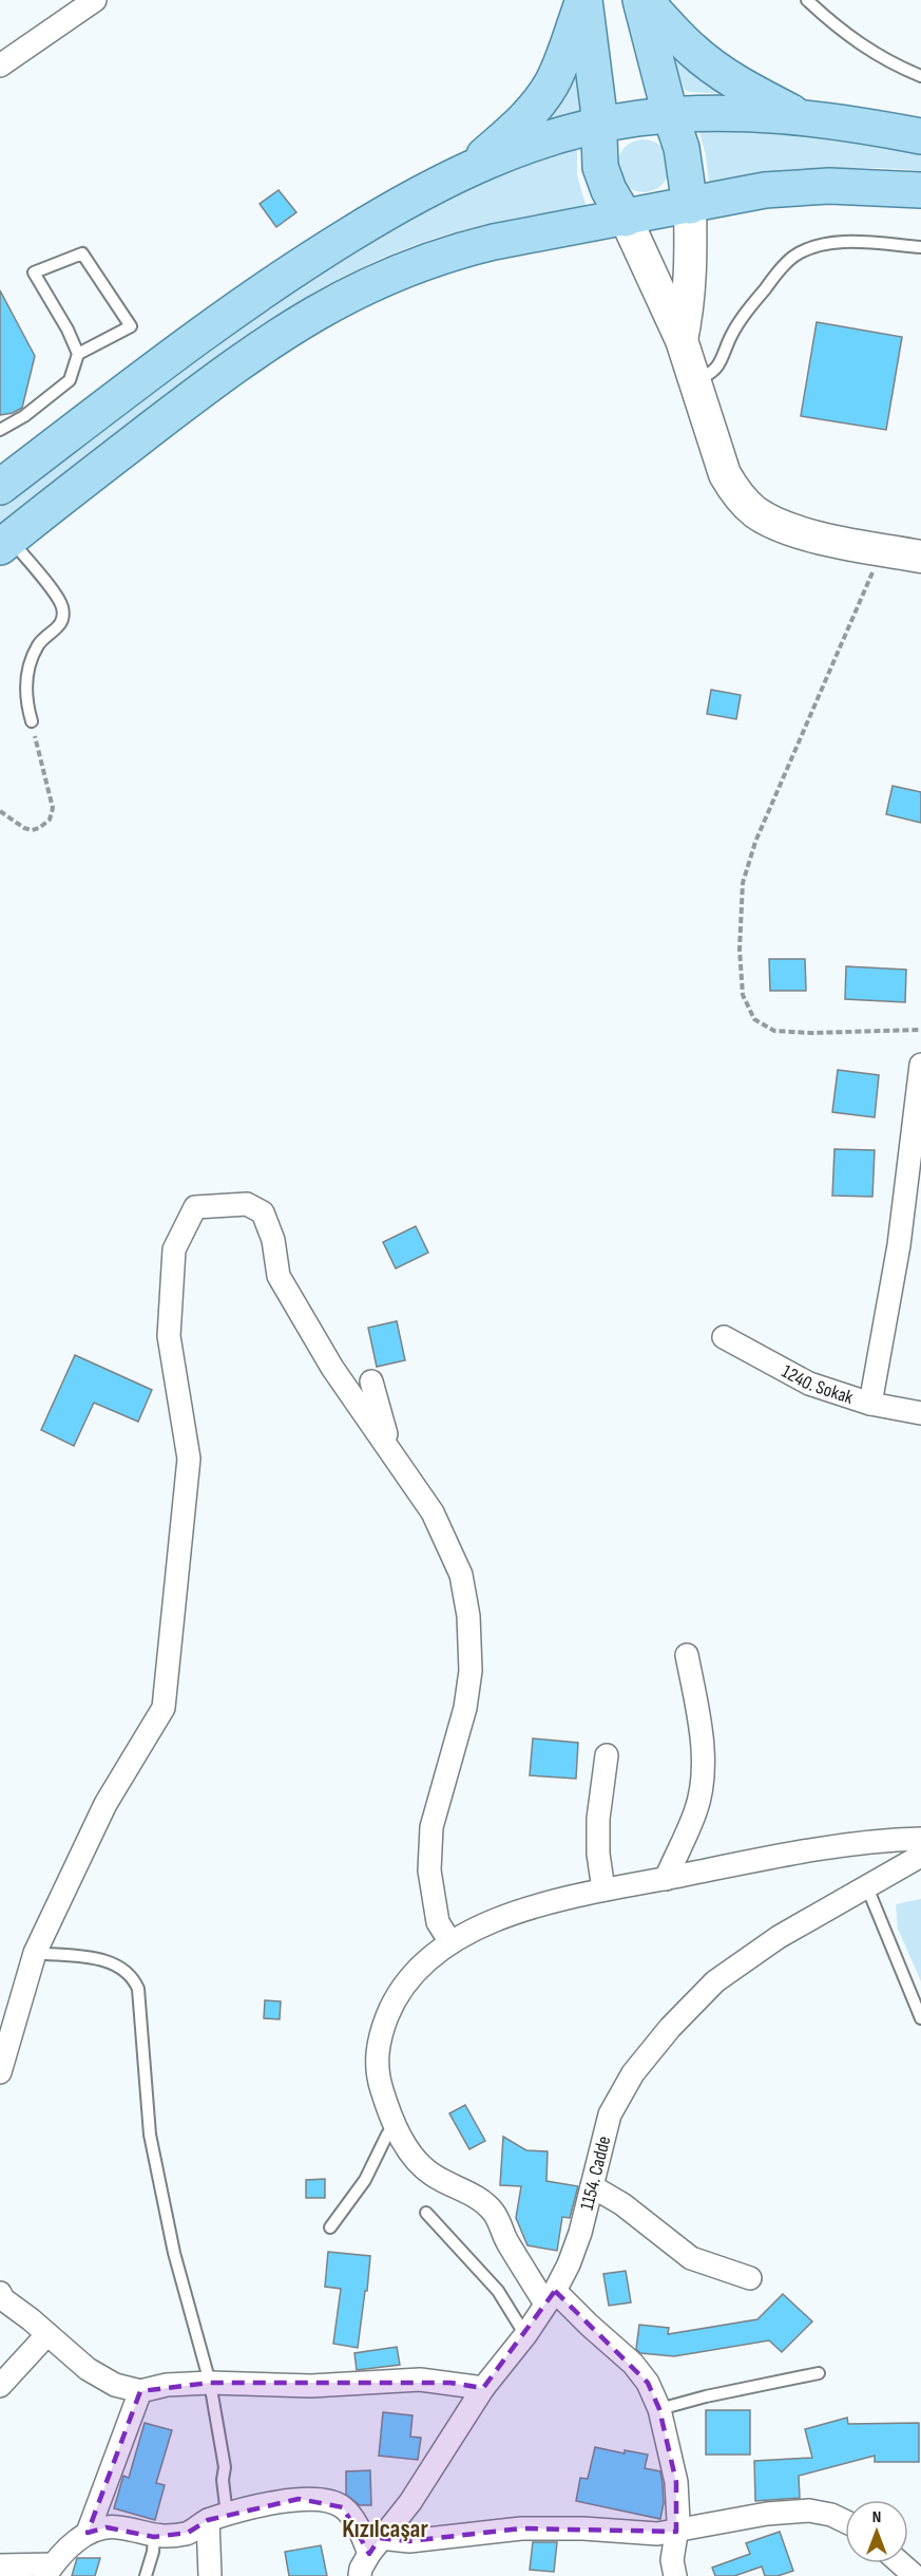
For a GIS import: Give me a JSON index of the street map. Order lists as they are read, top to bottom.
{
  "streets": {
    "street": ["1240. Sokak", "1154. Cadde"]
  },
  "districts": ["Kızılcaşar"],
  "north": "top"
}
